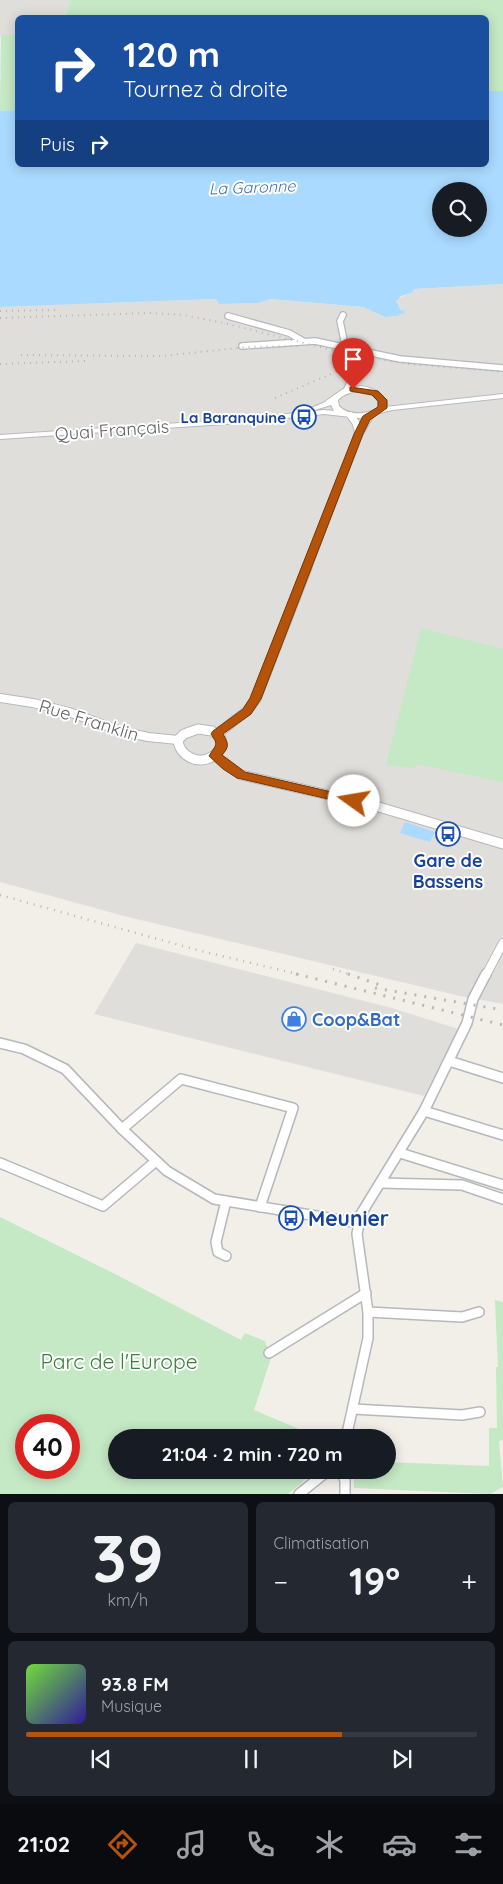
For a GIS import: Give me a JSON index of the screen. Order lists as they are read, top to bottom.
{
  "streets": {
    "main road": ["Quai Français"],
    "street": ["Rue Franklin"]
  },
  "water": ["La Garonne"],
  "parks": ["Parc de l'Europe"],
  "places": {
    "bus stop": ["La Baranquine", "Gare de Bassens", "Meunier"],
    "shop": ["Coop&Bat"]
  },
  "page": {
    "turn": ["120 m", "Tournez à droite"],
    "then": "Puis",
    "limit": "40",
    "trip": "21:04 · 2 min · 720 m",
    "tile": [
      ["39", "km/h"],
      "Climatisation"
    ],
    "heat": ["−", "19°", "+"],
    "song": ["93.8 FM", "Musique"],
    "tabs": "21:02"
  }
}
